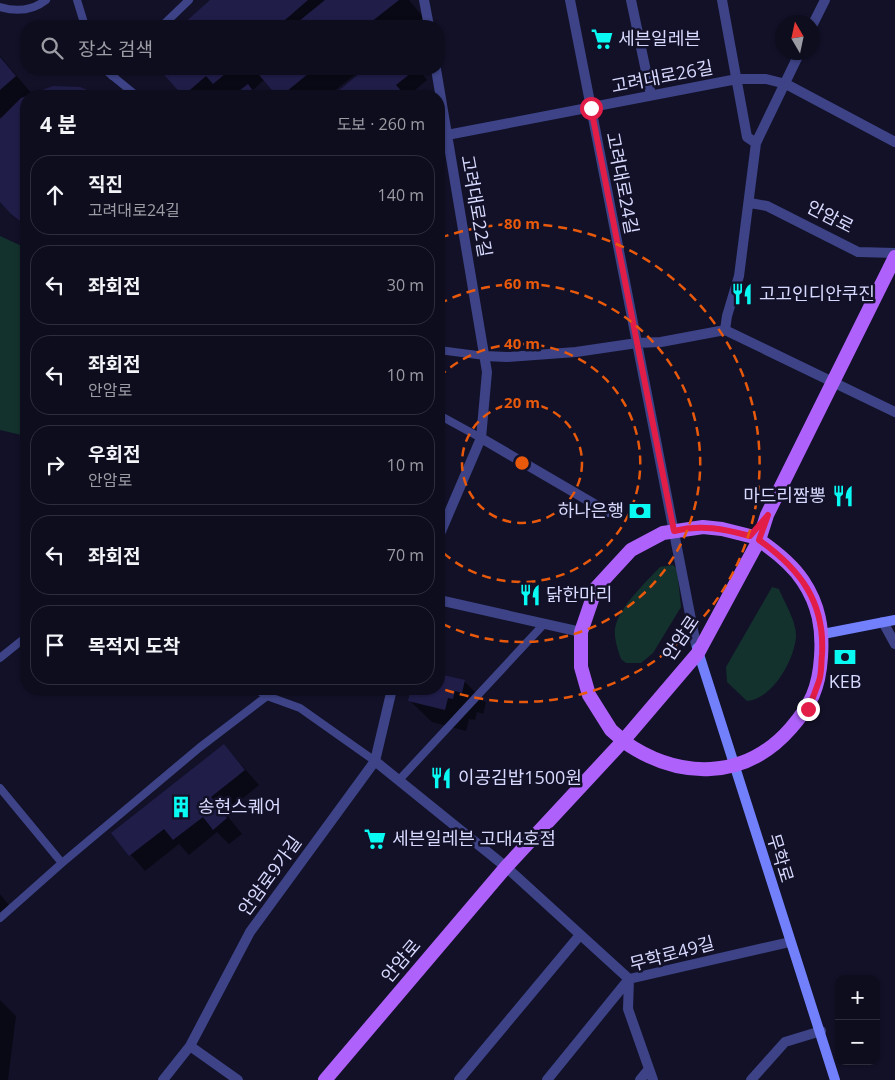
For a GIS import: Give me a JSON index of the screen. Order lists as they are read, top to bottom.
{
  "streets": {
    "main road": ["안암로", "무학로"],
    "street": [
      "고려대로26길",
      "고려대로24길",
      "고려대로22길",
      "안암로9가길",
      "무학로49길"
    ]
  },
  "crossings": [
    ["고려대로26길", "고려대로24길"],
    ["고려대로26길", "고려대로22길"],
    ["고려대로24길", "안암로"],
    ["고려대로24길", "무학로"],
    ["안암로", "무학로"],
    ["무학로", "무학로49길"]
  ],
  "places": {
    "supermarket": ["세븐일레븐", "세븐일레븐 고대4호점"],
    "restaurant": [
      "고고인디안쿠진",
      "마드리짬뽕",
      "닭한마리",
      "이공김밥1500원"
    ],
    "bank": ["하나은행", "KEB"],
    "building": ["송현스퀘어"]
  },
  "north": "top",
  "page": {
    "search": "장소 검색",
    "heading": ["4 분", "도보 · 260 m"],
    "list": [
      ["직진", "고려대로24길", "140 m"],
      ["좌회전", "30 m"],
      ["좌회전", "안암로", "10 m"],
      ["우회전", "안암로", "10 m"],
      ["좌회전", "70 m"],
      "목적지 도착"
    ],
    "map_buttons": ["+", "−"]
  },
  "rings": [
    "80 m",
    "60 m",
    "40 m",
    "20 m"
  ]
}
